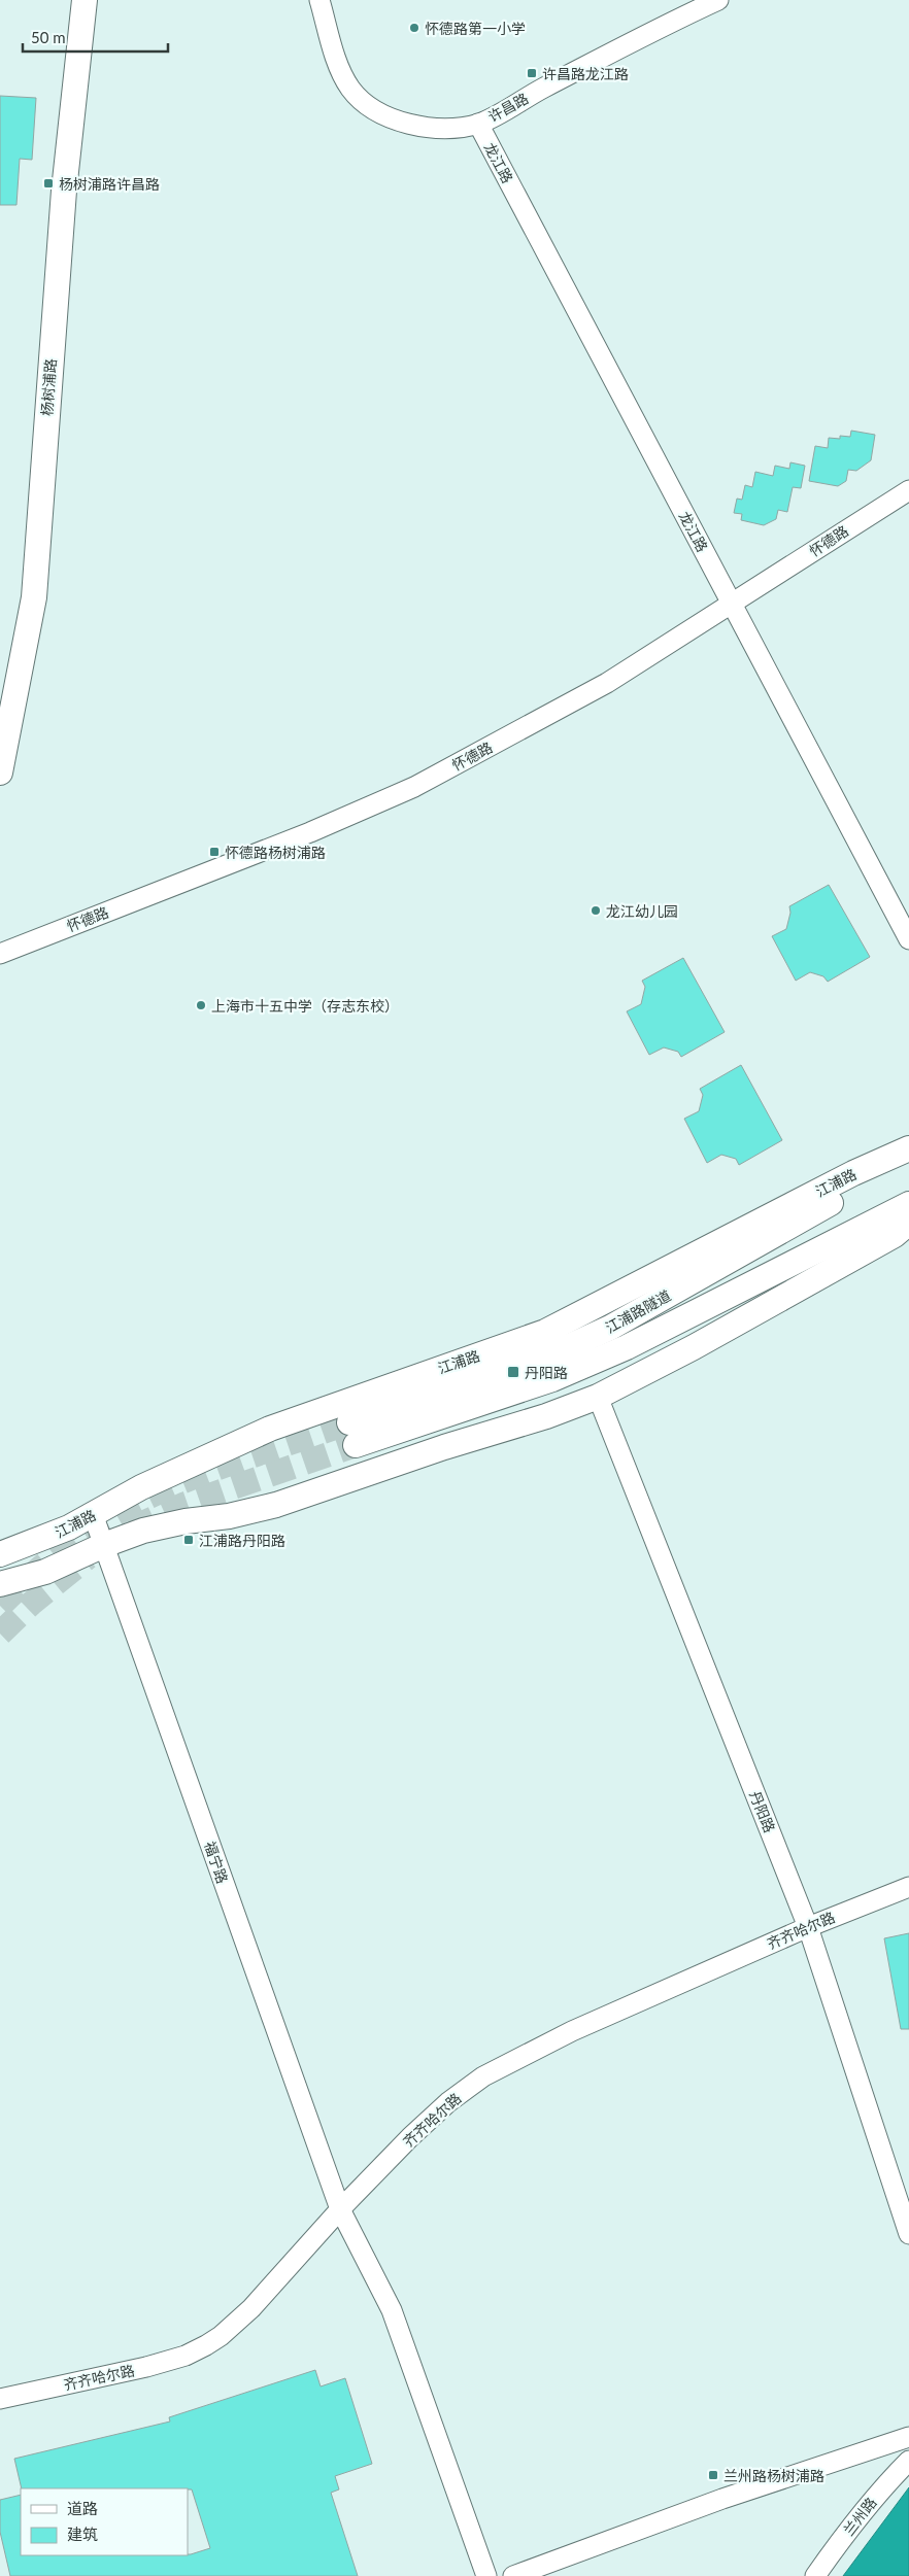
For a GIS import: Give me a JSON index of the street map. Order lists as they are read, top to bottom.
{
  "streets": {
    "main road": ["杨树浦路", "江浦路", "江浦路隧道"],
    "street": [
      "许昌路",
      "龙江路",
      "怀德路",
      "丹阳路",
      "福宁路",
      "齐齐哈尔路",
      "兰州路"
    ]
  },
  "crossings": [
    ["许昌路", "龙江路"],
    ["龙江路", "怀德路"],
    ["江浦路", "福宁路"],
    ["丹阳路", "齐齐哈尔路"],
    ["福宁路", "齐齐哈尔路"]
  ],
  "places": {
    "other": ["怀德路第一小学", "龙江幼儿园", "上海市十五中学（存志东校）"],
    "transit": [
      "许昌路龙江路",
      "杨树浦路许昌路",
      "怀德路杨树浦路",
      "丹阳路",
      "江浦路丹阳路",
      "兰州路杨树浦路"
    ]
  },
  "legend": ["道路", "建筑"],
  "scale_bar": "50 m"
}
